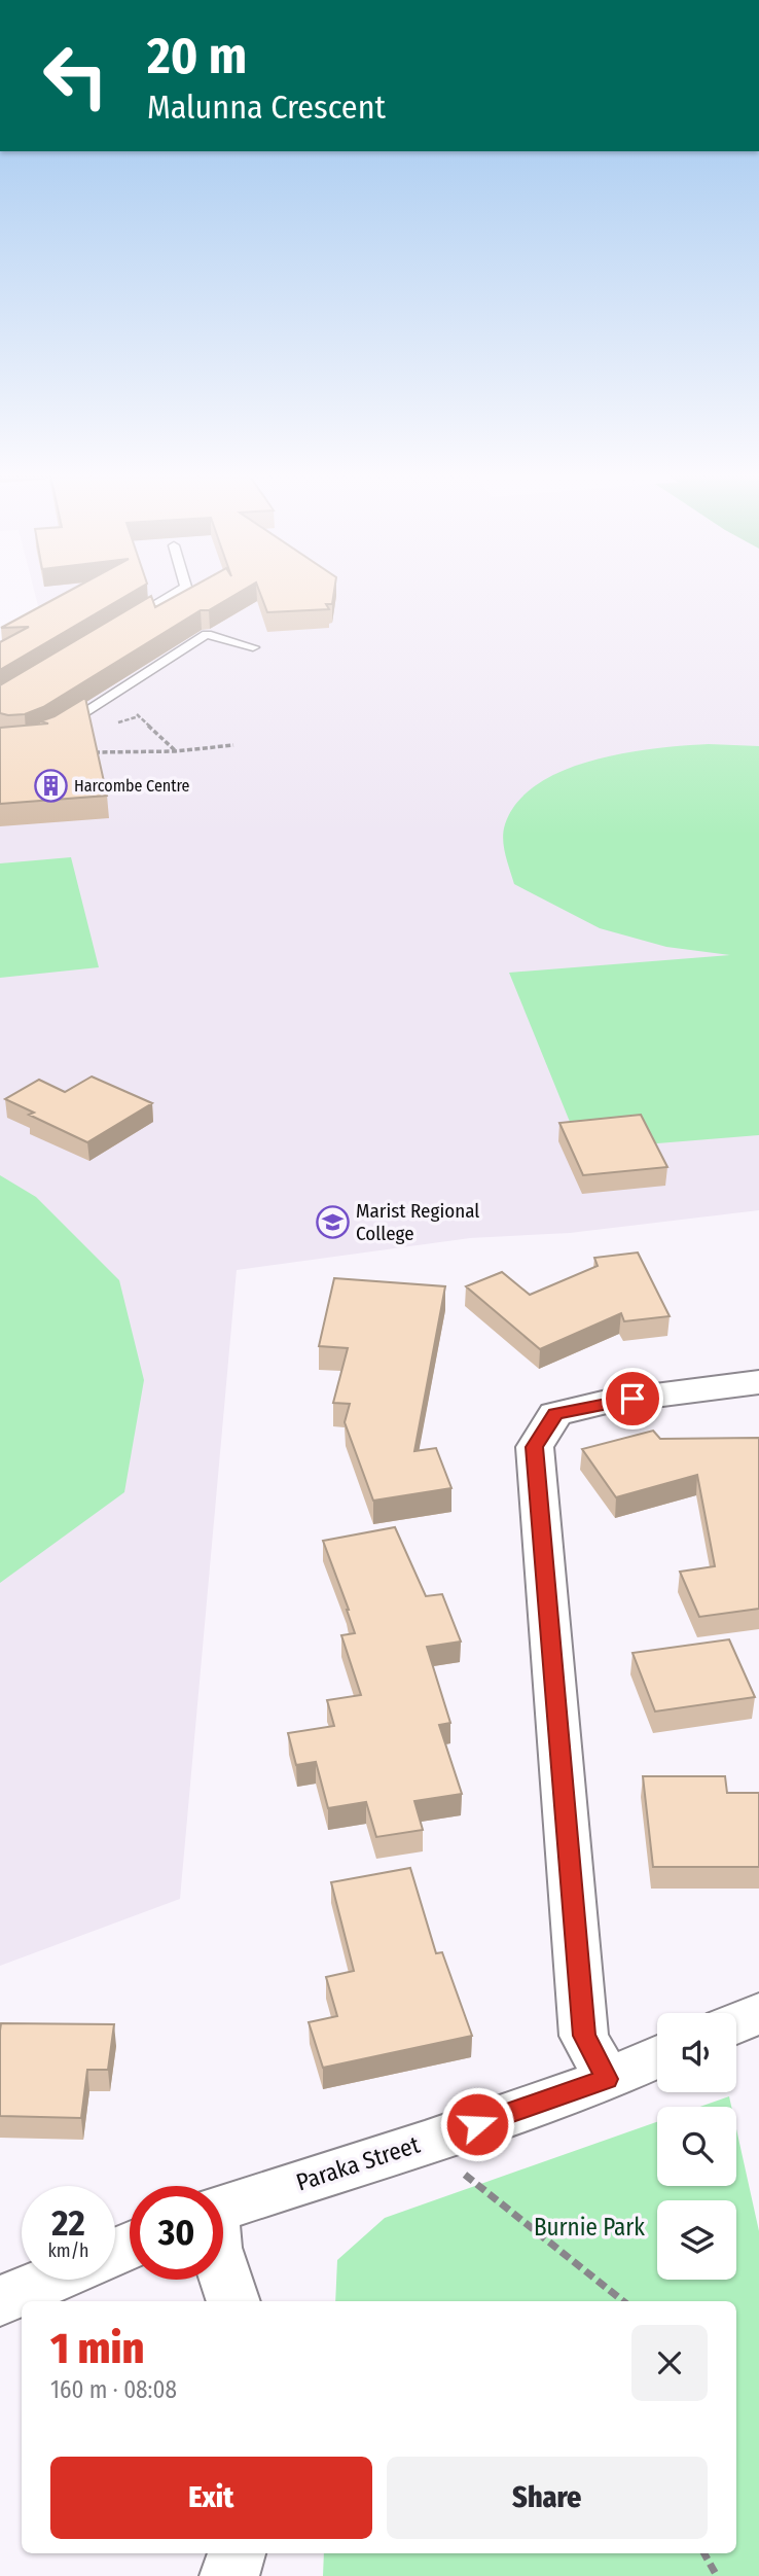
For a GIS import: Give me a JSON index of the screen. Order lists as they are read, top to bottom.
{
  "streets": {
    "street": ["Paraka Street"]
  },
  "parks": ["Burnie Park"],
  "places": {
    "building": ["Harcombe Centre"],
    "school or university": ["Marist Regional College"]
  },
  "page": {
    "turn": ["20 m", "Malunna Crescent"],
    "speed": "22 km/h",
    "limit": "30",
    "heading": ["1 min", "160 m · 08:08"],
    "buttons": ["Exit", "Share"]
  }
}
